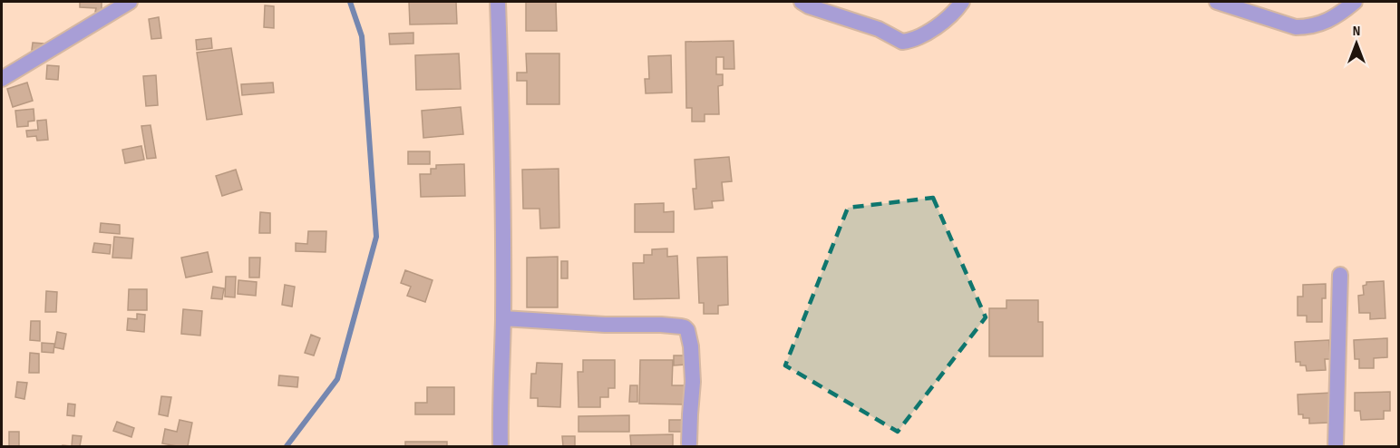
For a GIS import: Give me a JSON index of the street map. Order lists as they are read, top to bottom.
{
  "north": "top"
}
